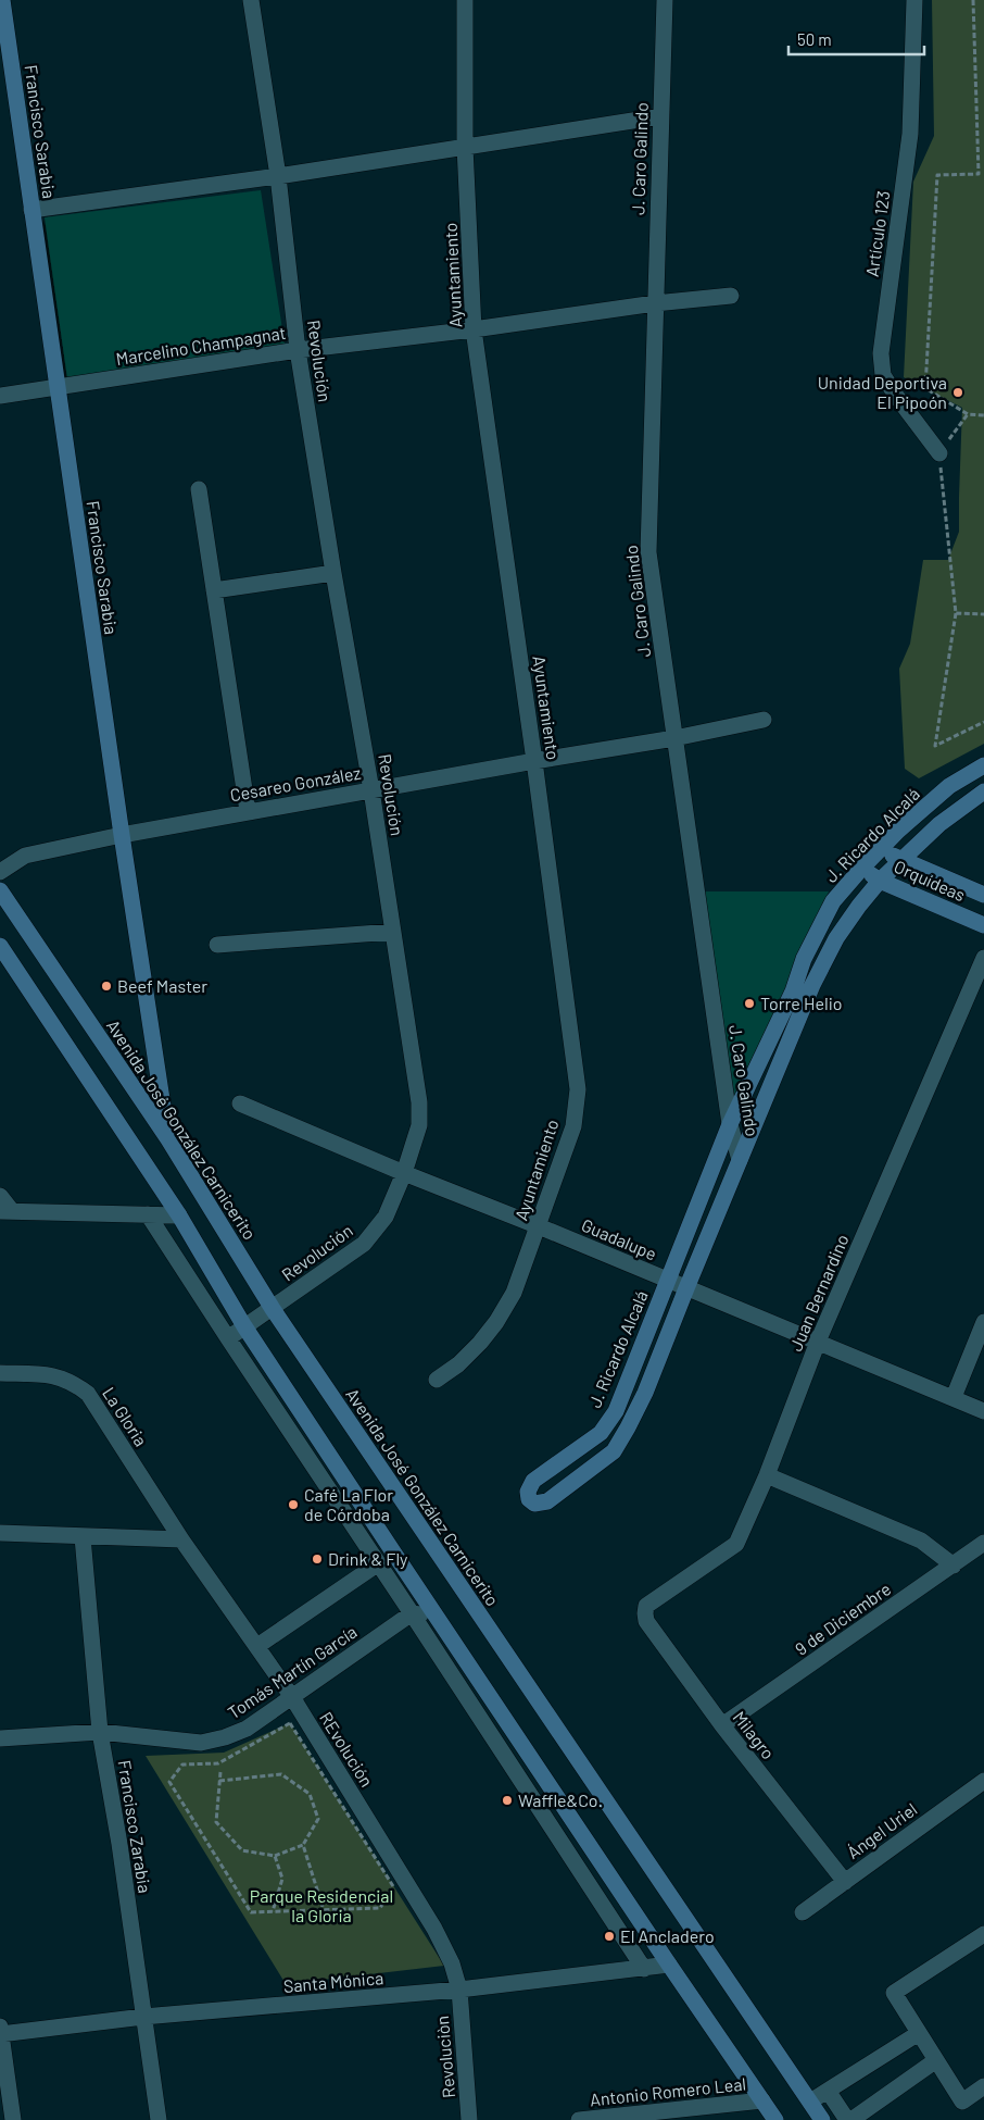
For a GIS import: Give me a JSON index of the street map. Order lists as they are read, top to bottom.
{
  "streets": {
    "street": [
      "Francisco Sarabia",
      "J. Caro Galindo",
      "Artículo 123",
      "Ayuntamiento",
      "Marcelino Champagnat",
      "Revolución",
      "Cesareo González",
      "J. Ricardo Alcalá",
      "Orquídeas",
      "Avenida José González Carnicerito",
      "Guadalupe",
      "Juan Bernardino",
      "La Gloria",
      "9 de Diciembre",
      "Tomás Martín García",
      "Milagro",
      "REvolución",
      "Francisco Zarabia",
      "Ángel Uriel",
      "Santa Mónica",
      "Revoluciòn",
      "Antonio Romero Leal"
    ]
  },
  "crossings": [
    ["Francisco Sarabia", "Marcelino Champagnat"],
    ["Francisco Sarabia", "Cesareo González"],
    ["Francisco Sarabia", "Avenida José González Carnicerito"],
    ["J. Caro Galindo", "Marcelino Champagnat"],
    ["J. Caro Galindo", "Cesareo González"],
    ["J. Caro Galindo", "J. Ricardo Alcalá"],
    ["Ayuntamiento", "Marcelino Champagnat"],
    ["Ayuntamiento", "Cesareo González"],
    ["Ayuntamiento", "Guadalupe"],
    ["Marcelino Champagnat", "Revolución"],
    ["Revolución", "Cesareo González"],
    ["Revolución", "Avenida José González Carnicerito"],
    ["Revolución", "Guadalupe"],
    ["J. Ricardo Alcalá", "Orquídeas"],
    ["J. Ricardo Alcalá", "Guadalupe"],
    ["Guadalupe", "Juan Bernardino"],
    ["Juan Bernardino", "Milagro"],
    ["La Gloria", "REvolución"],
    ["9 de Diciembre", "Milagro"],
    ["Tomás Martín García", "REvolución"],
    ["Tomás Martín García", "Francisco Zarabia"],
    ["Milagro", "Ángel Uriel"],
    ["REvolución", "Santa Mónica"],
    ["REvolución", "Revoluciòn"],
    ["Francisco Zarabia", "Santa Mónica"],
    ["Santa Mónica", "Revoluciòn"]
  ],
  "parks": ["Parque Residencial la Gloria"],
  "places": [
    "Unidad Deportiva El Pipoón",
    "Beef Master",
    "Torre Helio",
    "Café La Flor de Córdoba",
    "Drink & Fly",
    "Waffle&Co.",
    "El Ancladero"
  ],
  "scale_bar": "50 m"
}
